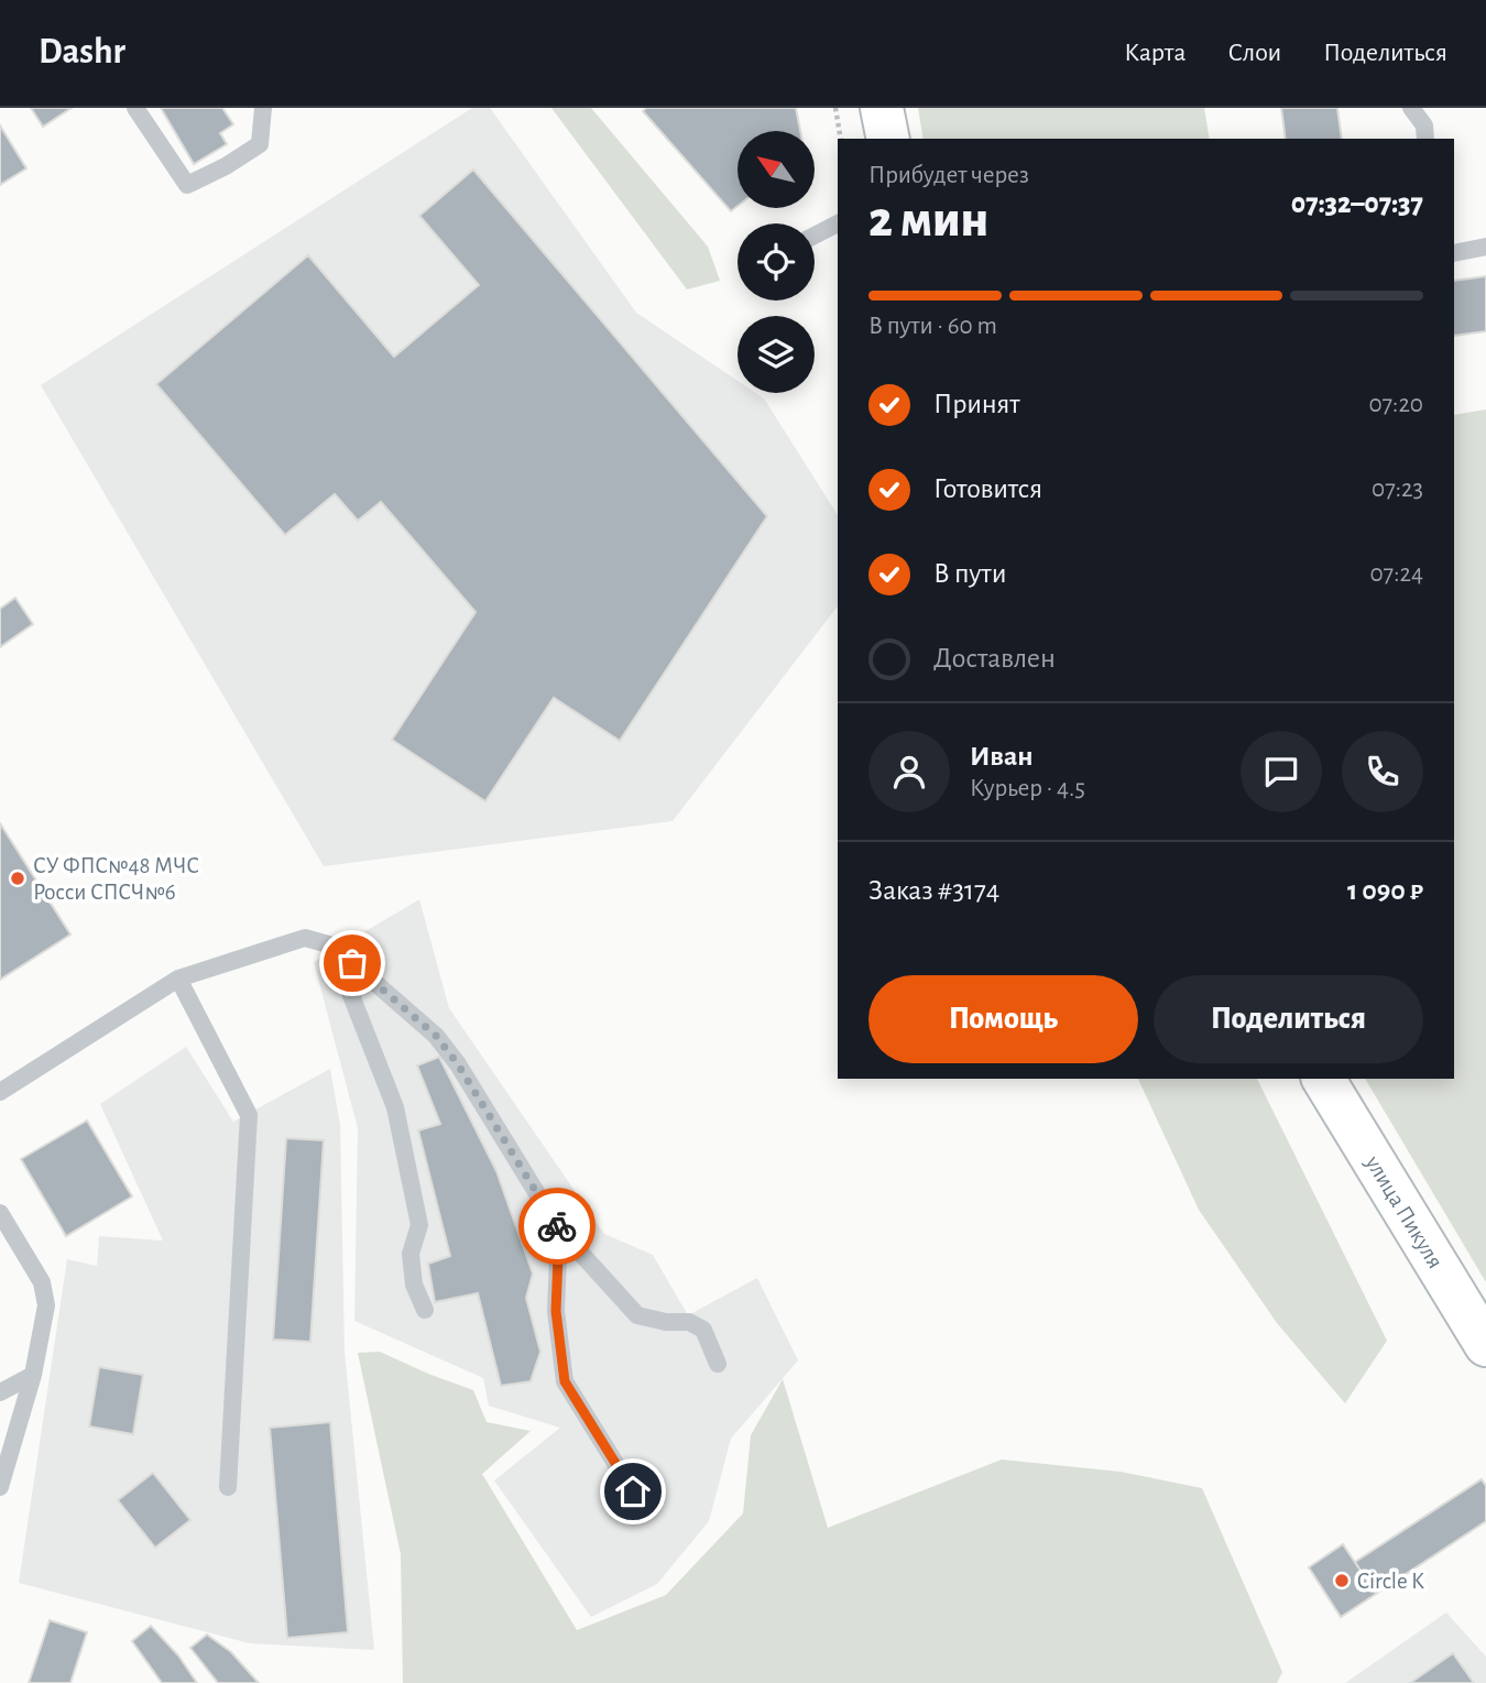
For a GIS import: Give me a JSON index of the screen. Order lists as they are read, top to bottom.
{
  "streets": {
    "main road": ["улица Пикуля"]
  },
  "places": ["СУ ФПС№48 МЧС Росси СПСЧ№6", "Circle K"],
  "north": "top left",
  "page": {
    "header": "Dashr",
    "nav": ["Карта", "Слои", "Поделиться"],
    "heading": ["2 мин", "Прибудет через", "07:32–07:37"],
    "panel": [
      "Иван",
      "Курьер · 4.5",
      "Заказ #3174",
      "1 090 ₽"
    ],
    "bar": "В пути · 60 m",
    "list": [
      ["Принят", "07:20"],
      ["Готовится", "07:23"],
      ["В пути", "07:24"],
      "Доставлен"
    ],
    "buttons": ["Помощь", "Поделиться"]
  }
}
